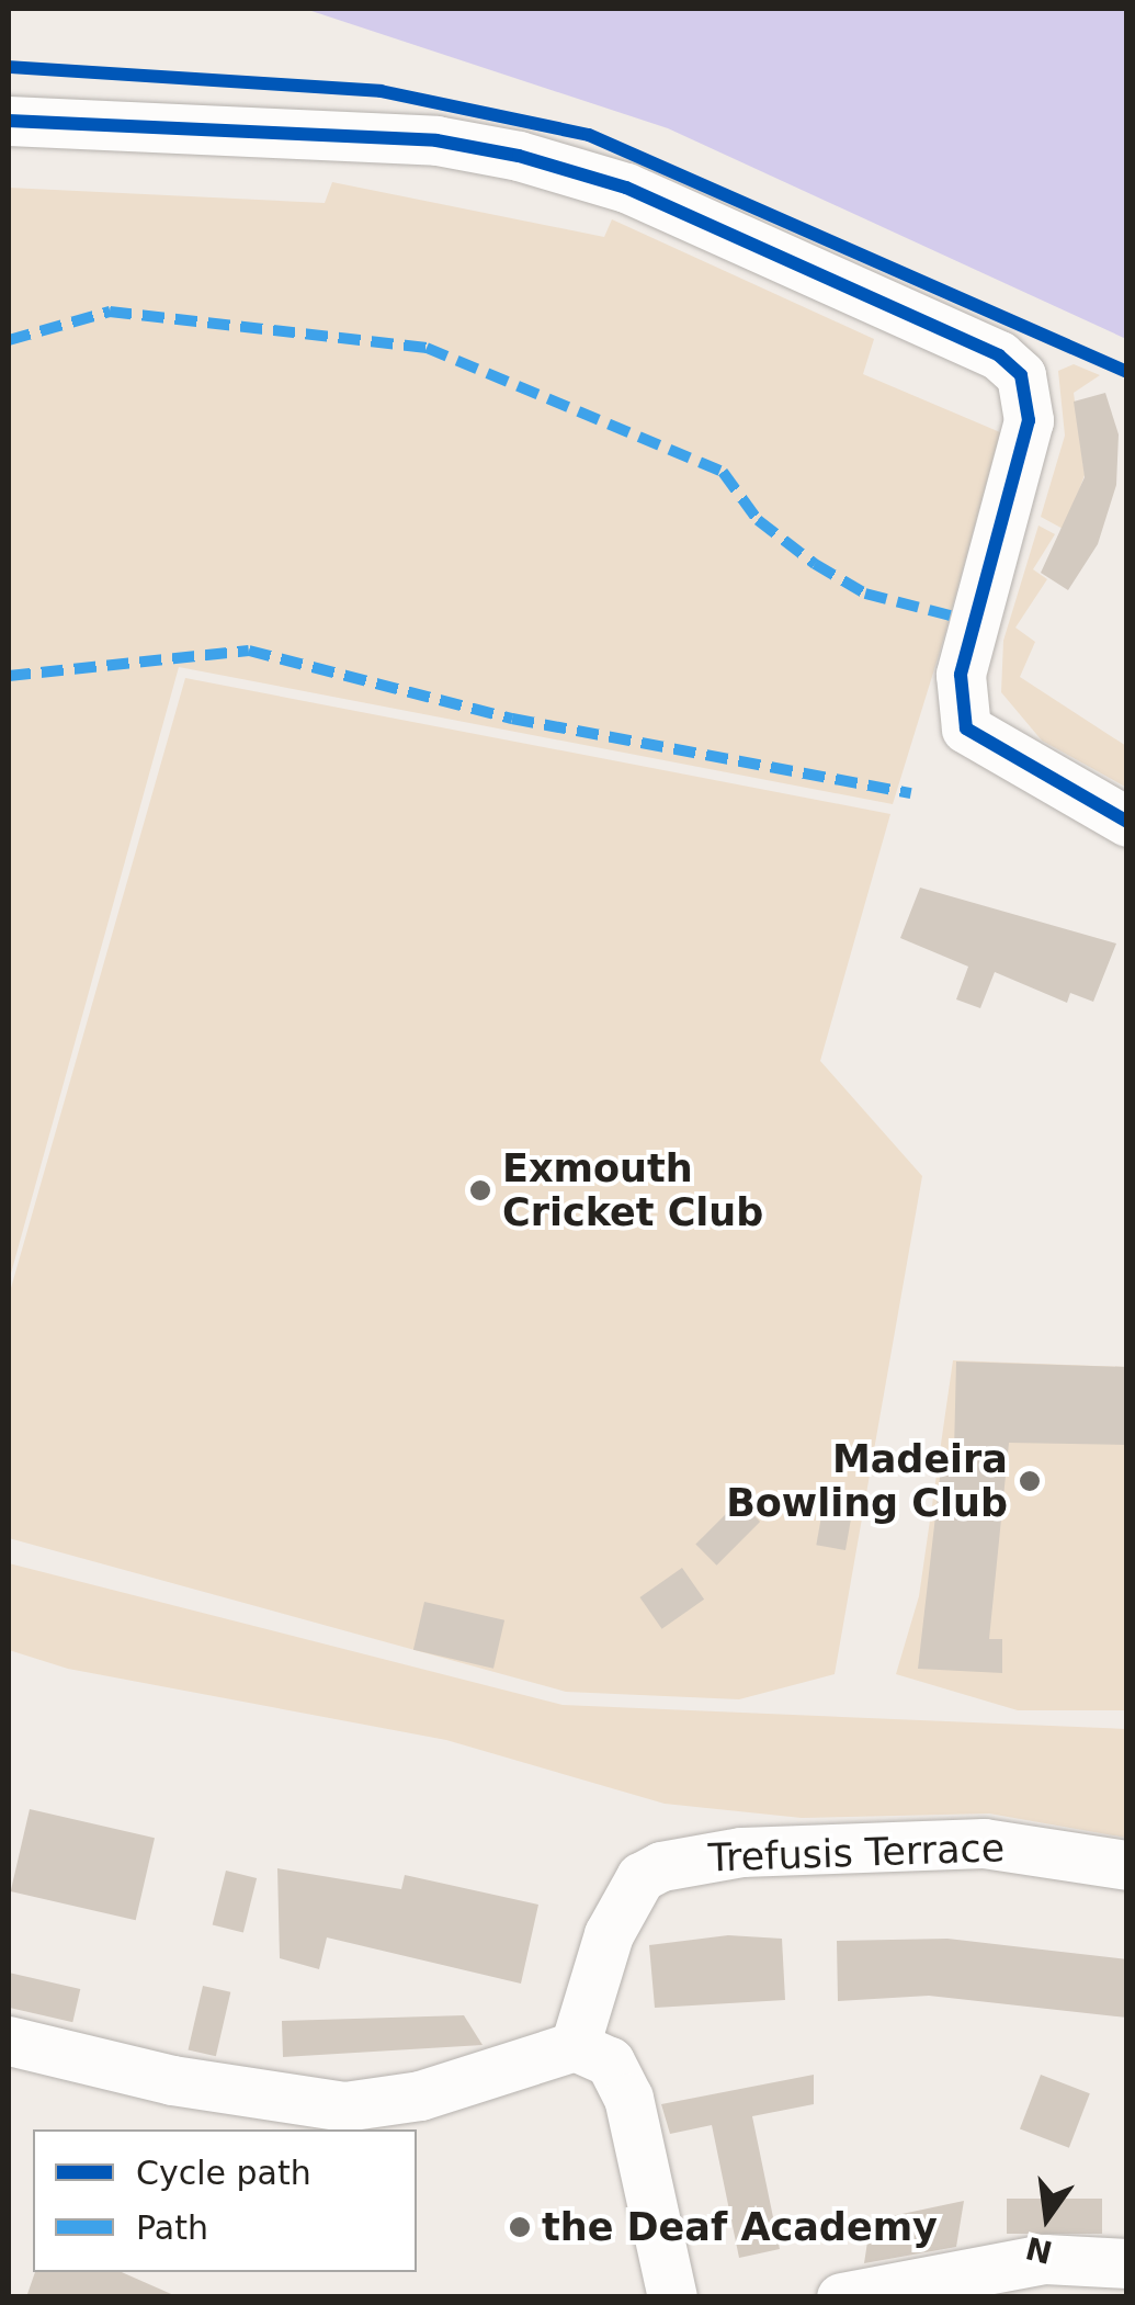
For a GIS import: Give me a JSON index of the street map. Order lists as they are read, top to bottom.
{
  "streets": {
    "street": ["Trefusis Terrace"]
  },
  "places": ["Exmouth Cricket Club", "Madeira Bowling Club", "the Deaf Academy"],
  "legend": ["Cycle path", "Path"],
  "north": "bottom"
}
